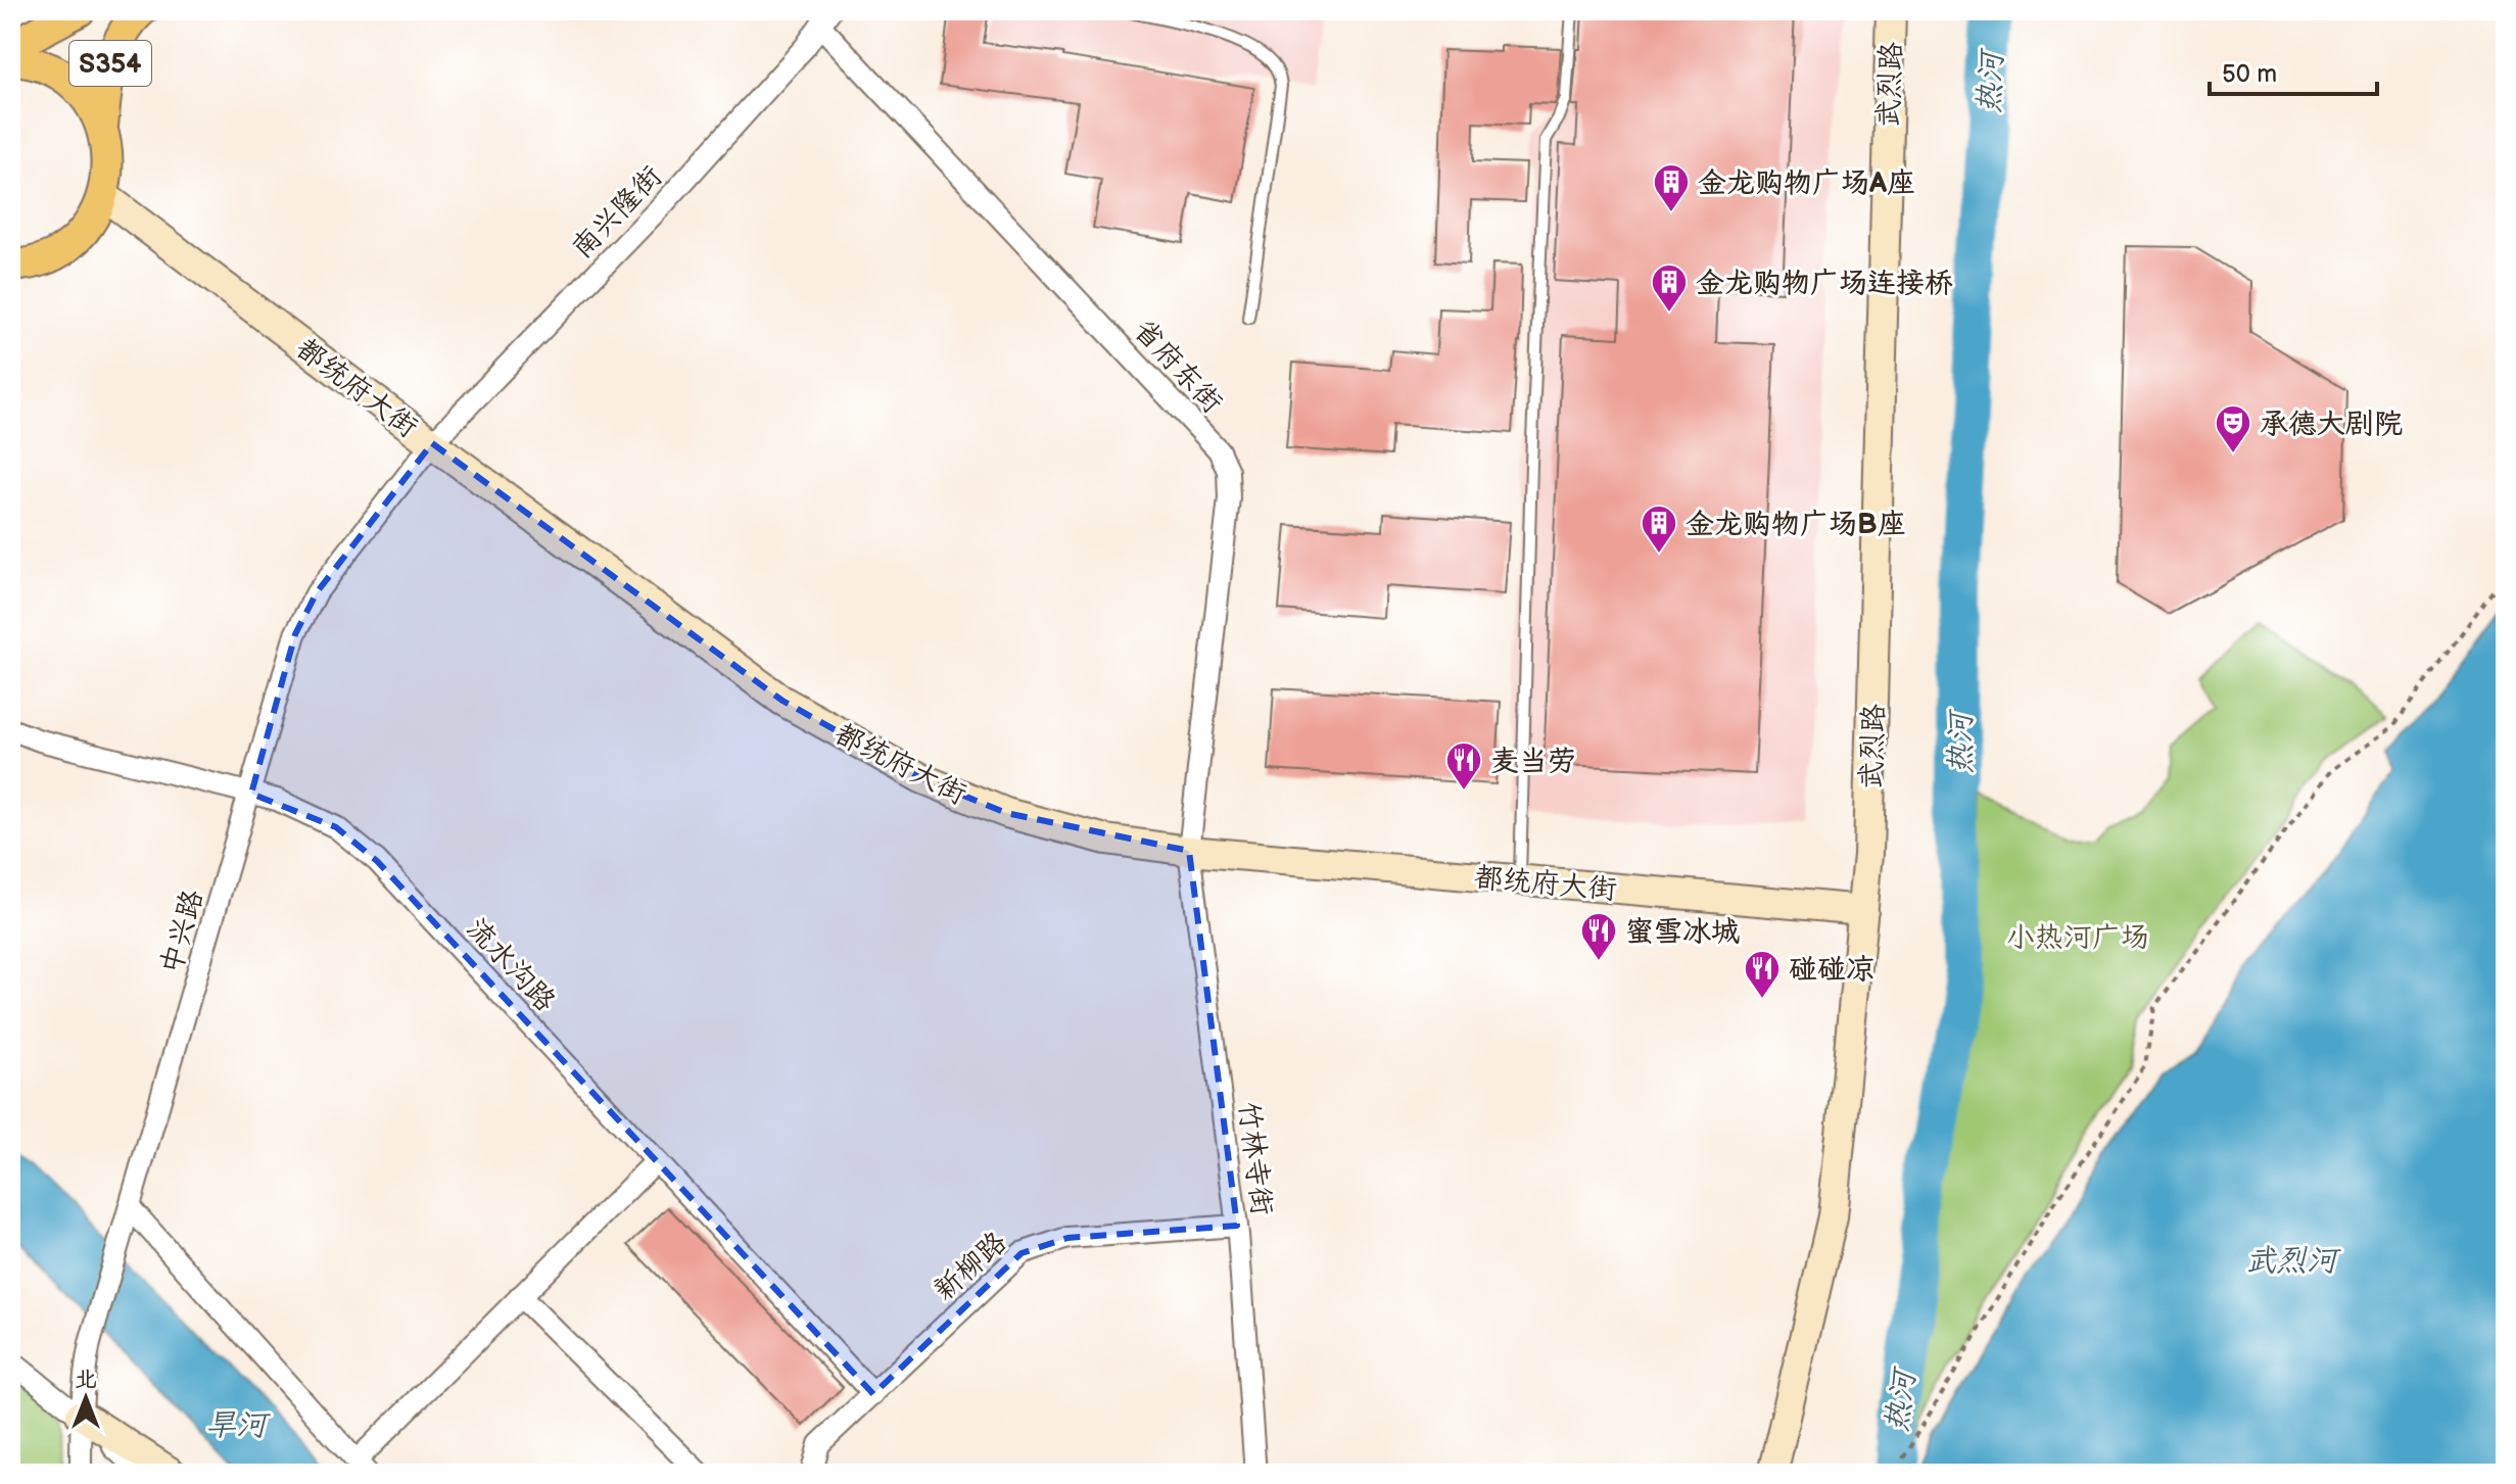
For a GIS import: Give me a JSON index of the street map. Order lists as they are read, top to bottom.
{
  "streets": {
    "main road": ["S354", "武烈路", "都统府大街"],
    "street": [
      "南兴隆街",
      "省府东街",
      "中兴路",
      "流水沟路",
      "竹林寺街",
      "新柳路"
    ]
  },
  "crossings": [
    ["武烈路", "都统府大街"],
    ["南兴隆街", "省府东街"],
    ["南兴隆街", "都统府大街"],
    ["南兴隆街", "中兴路"],
    ["省府东街", "都统府大街"],
    ["省府东街", "竹林寺街"],
    ["都统府大街", "中兴路"],
    ["都统府大街", "竹林寺街"],
    ["中兴路", "流水沟路"],
    ["流水沟路", "新柳路"],
    ["竹林寺街", "新柳路"]
  ],
  "water": ["热河", "武烈河", "旱河"],
  "parks": ["小热河广场"],
  "places": {
    "building": ["金龙购物广场A座", "金龙购物广场连接桥", "金龙购物广场B座"],
    "theatre": ["承德大剧院"],
    "restaurant": ["麦当劳", "蜜雪冰城", "碰碰凉"]
  },
  "scale_bar": "50 m",
  "north": "top"
}
